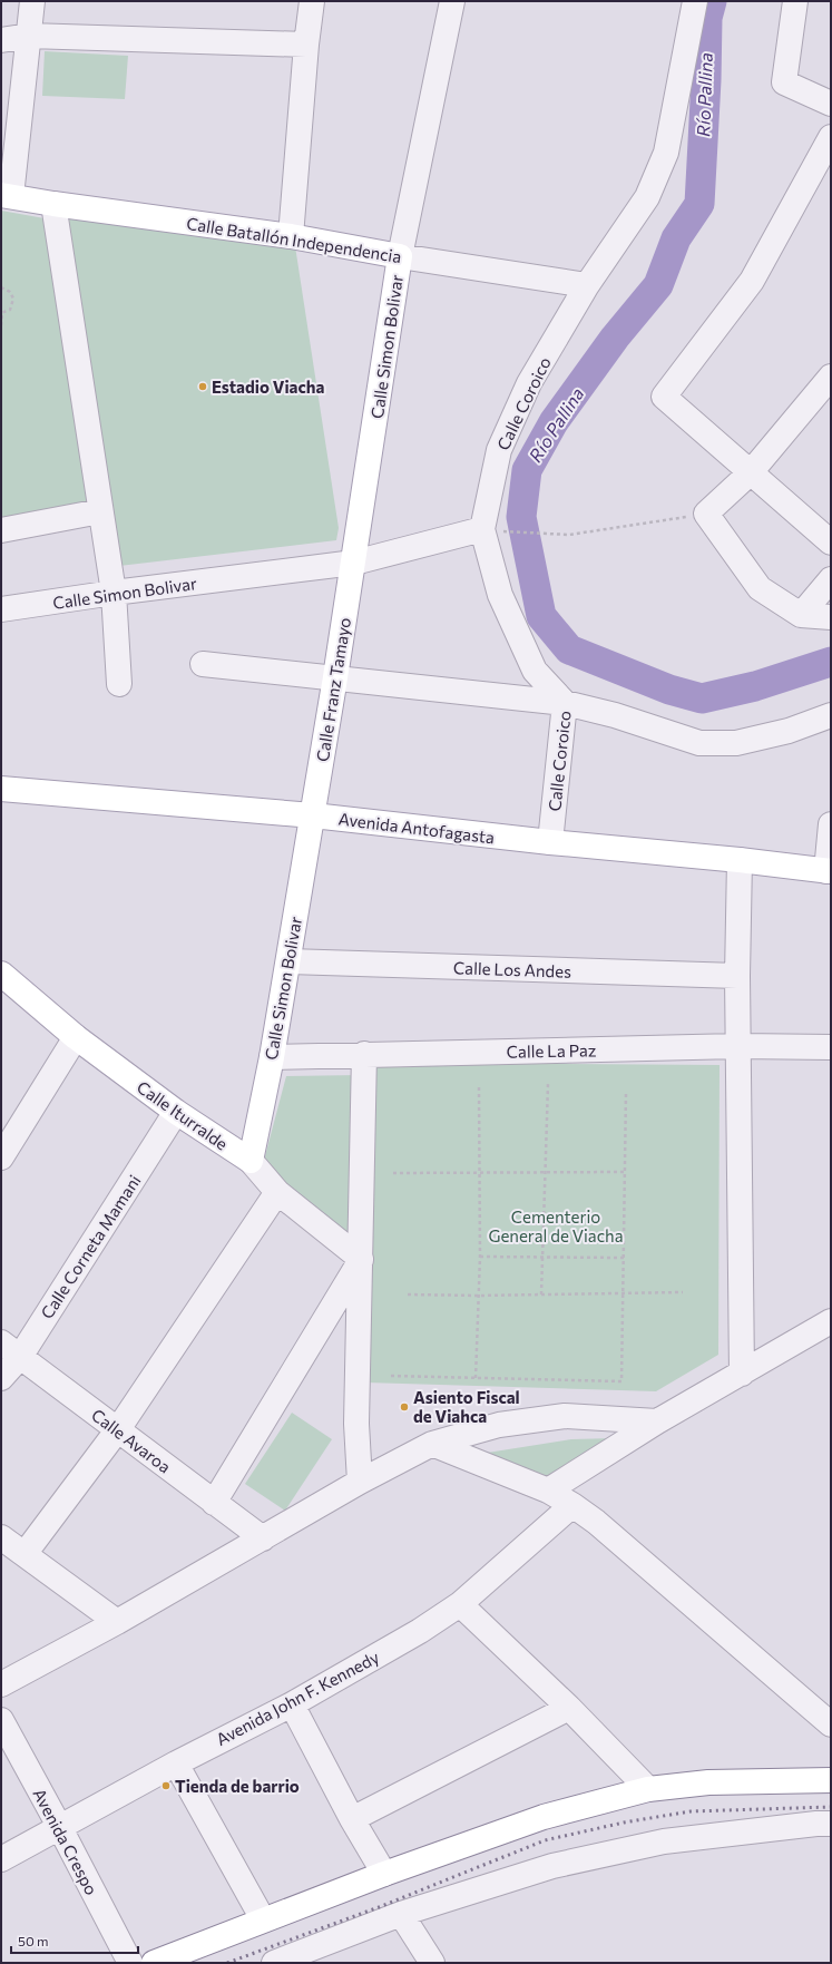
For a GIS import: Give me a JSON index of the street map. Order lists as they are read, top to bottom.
{
  "streets": {
    "main road": [
      "Calle Batallón Independencia",
      "Calle Simon Bolivar",
      "Calle Franz Tamayo",
      "Avenida Antofagasta",
      "Calle Iturralde"
    ],
    "street": [
      "Calle Coroico",
      "Calle Los Andes",
      "Calle La Paz",
      "Calle Corneta Mamani",
      "Calle Avaroa",
      "Avenida John F. Kennedy",
      "Avenida Crespo"
    ]
  },
  "crossings": [
    ["Calle Batallón Independencia", "Calle Simon Bolivar"],
    ["Calle Batallón Independencia", "Calle Coroico"],
    ["Calle Simon Bolivar", "Calle Coroico"],
    ["Calle Simon Bolivar", "Calle Franz Tamayo"],
    ["Calle Simon Bolivar", "Avenida Antofagasta"],
    ["Calle Simon Bolivar", "Calle Los Andes"],
    ["Calle Simon Bolivar", "Calle La Paz"],
    ["Calle Simon Bolivar", "Calle Iturralde"],
    ["Calle Coroico", "Avenida Antofagasta"],
    ["Calle Franz Tamayo", "Avenida Antofagasta"],
    ["Calle Iturralde", "Calle Corneta Mamani"],
    ["Calle Corneta Mamani", "Calle Avaroa"],
    ["Avenida John F. Kennedy", "Avenida Crespo"]
  ],
  "water": ["Río Pallina"],
  "parks": ["Cementerio General de Viacha"],
  "places": ["Estadio Viacha", "Asiento Fiscal de Viahca", "Tienda de barrio"],
  "scale_bar": "50 m"
}
